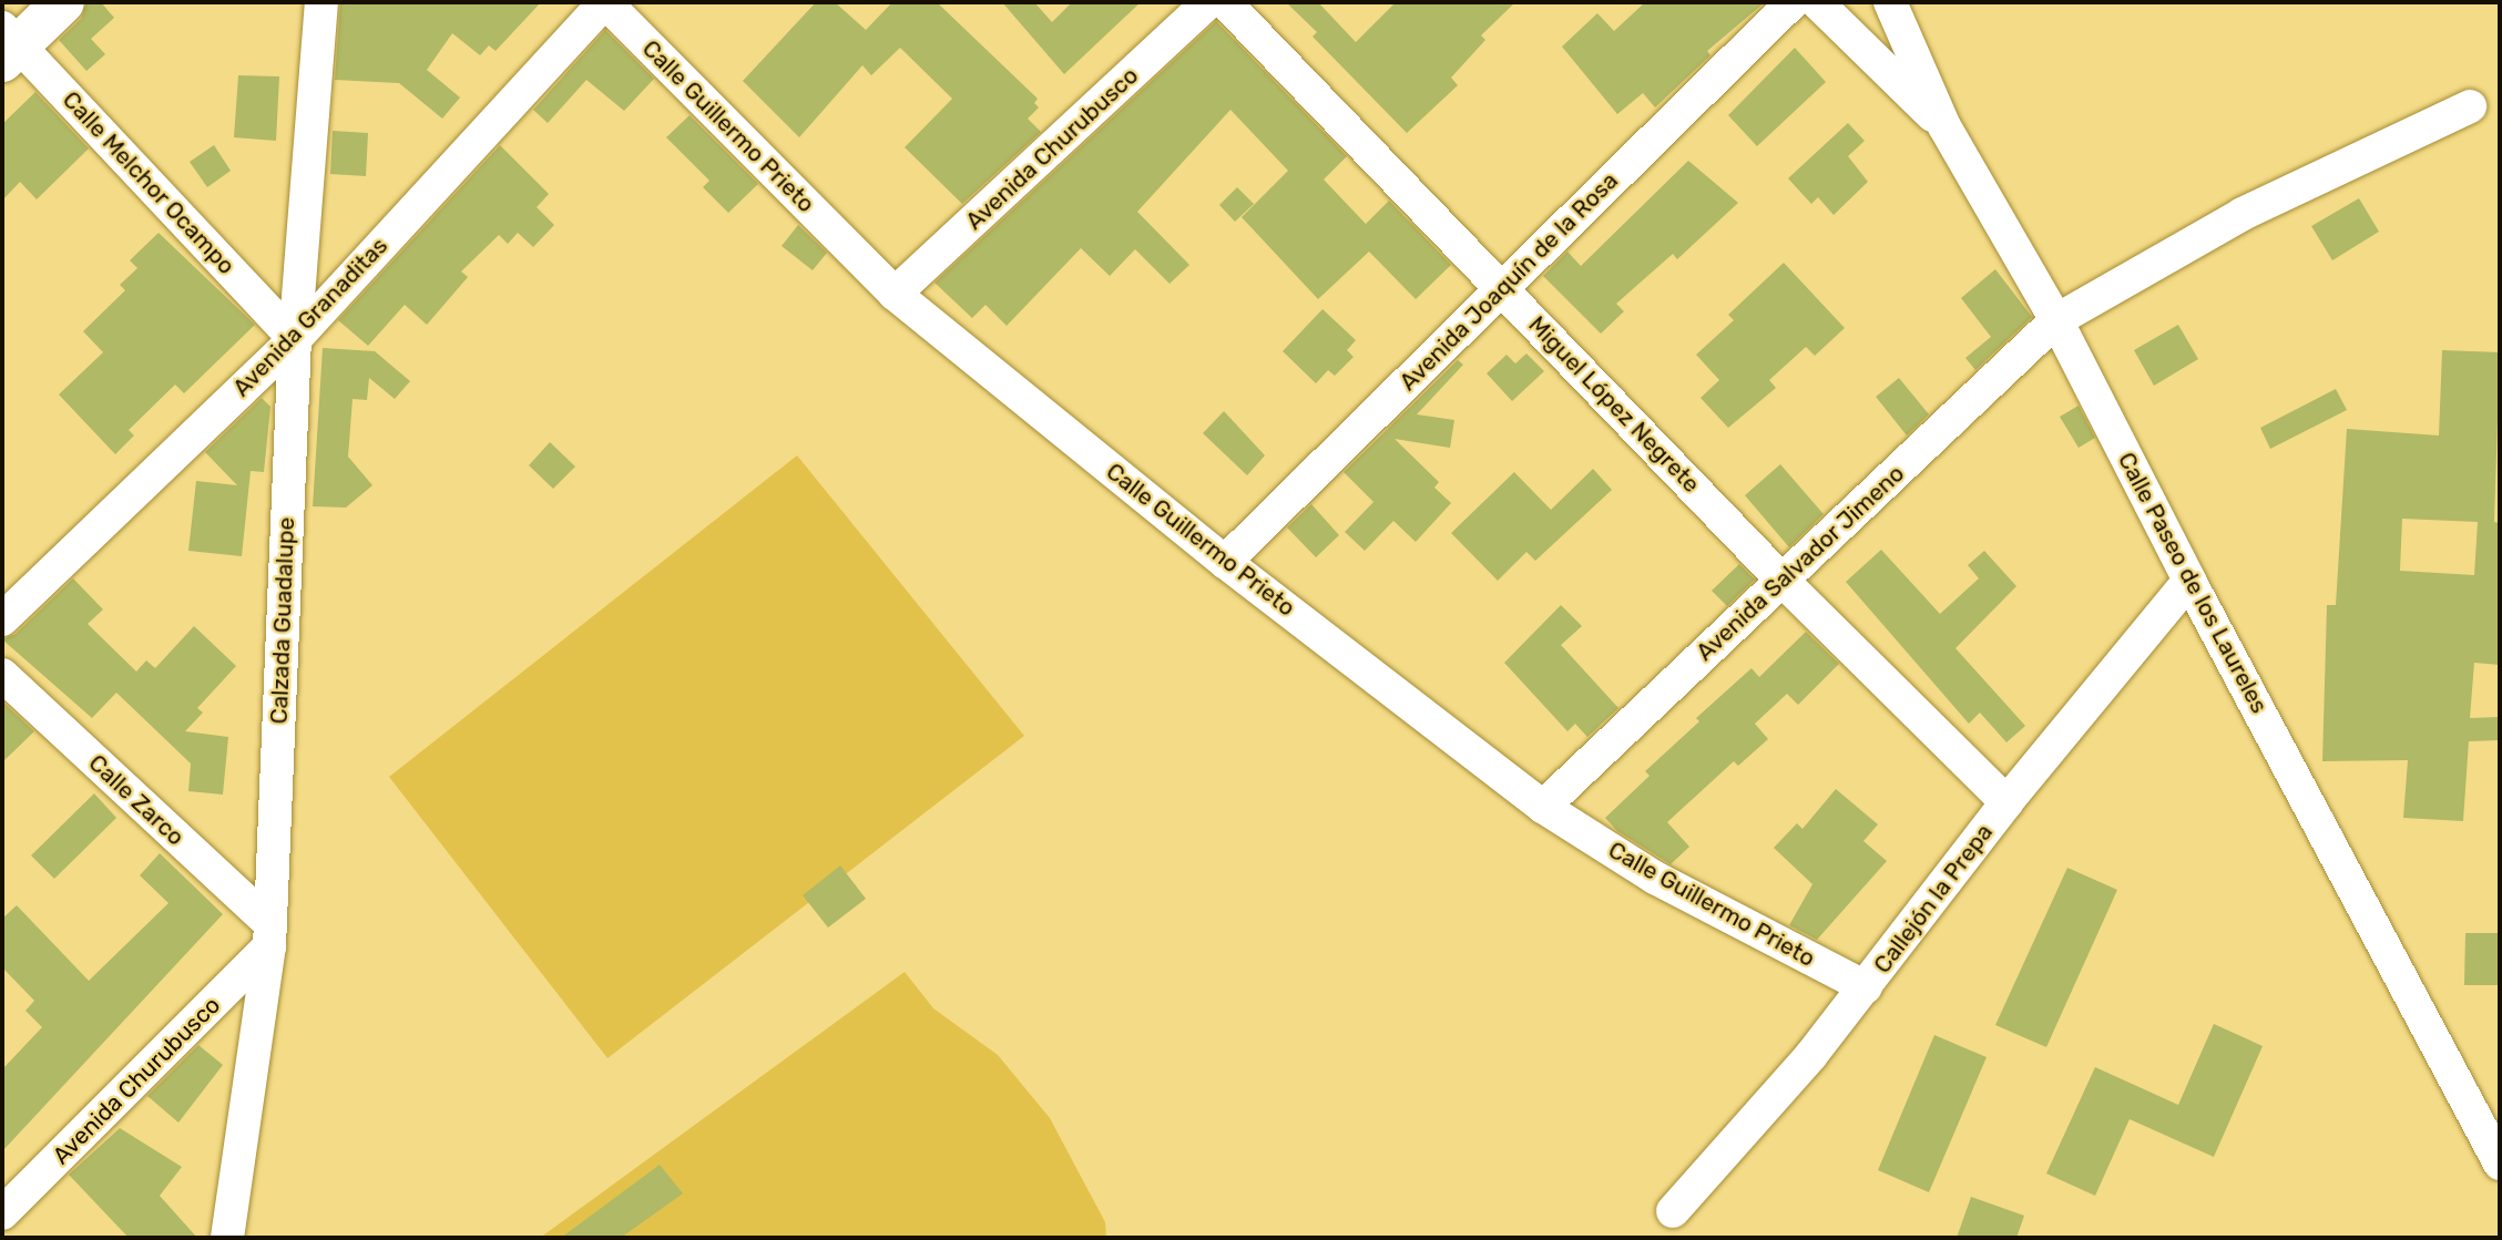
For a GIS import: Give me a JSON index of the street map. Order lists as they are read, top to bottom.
{
  "streets": {
    "street": [
      "Calle Guillermo Prieto",
      "Avenida Churubusco",
      "Calle Melchor Ocampo",
      "Avenida Joaquín de la Rosa",
      "Avenida Granaditas",
      "Miguel López Negrete",
      "Avenida Salvador Jimeno",
      "Calle Paseo de los Laureles",
      "Calzada Guadalupe",
      "Calle Zarco",
      "Callejón la Prepa"
    ]
  },
  "crossings": [
    ["Calle Guillermo Prieto", "Avenida Churubusco"],
    ["Calle Guillermo Prieto", "Avenida Joaquín de la Rosa"],
    ["Calle Guillermo Prieto", "Avenida Granaditas"],
    ["Calle Guillermo Prieto", "Avenida Salvador Jimeno"],
    ["Calle Guillermo Prieto", "Callejón la Prepa"],
    ["Avenida Churubusco", "Calzada Guadalupe"],
    ["Avenida Churubusco", "Calle Zarco"],
    ["Calle Melchor Ocampo", "Avenida Granaditas"],
    ["Calle Melchor Ocampo", "Calzada Guadalupe"],
    ["Avenida Joaquín de la Rosa", "Miguel López Negrete"],
    ["Avenida Granaditas", "Calzada Guadalupe"],
    ["Miguel López Negrete", "Avenida Salvador Jimeno"],
    ["Miguel López Negrete", "Callejón la Prepa"],
    ["Avenida Salvador Jimeno", "Calle Paseo de los Laureles"],
    ["Calle Paseo de los Laureles", "Callejón la Prepa"],
    ["Calzada Guadalupe", "Calle Zarco"]
  ]
}
